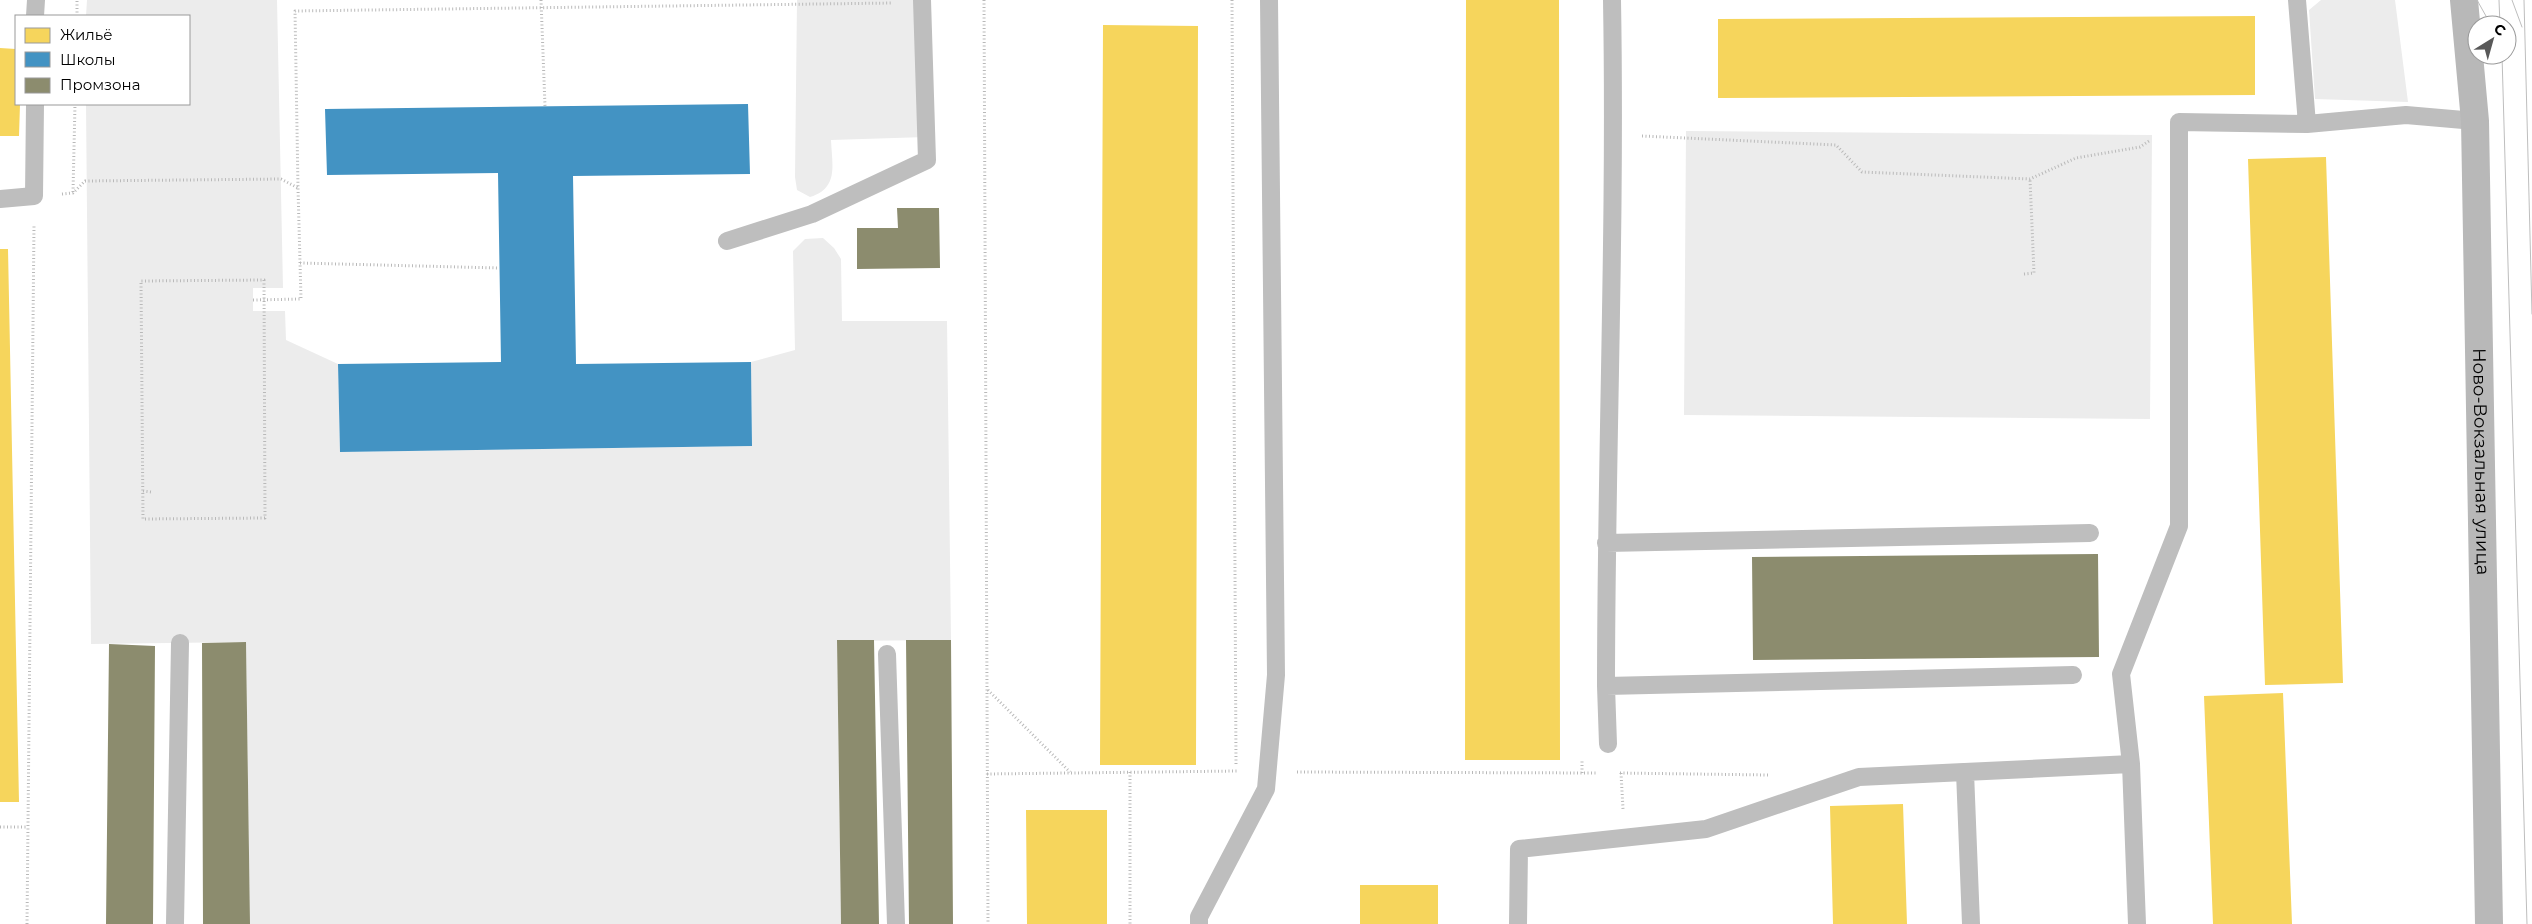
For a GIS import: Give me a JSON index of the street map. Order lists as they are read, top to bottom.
{
  "streets": {
    "main road": ["Ново-Вокзальная улица"]
  },
  "legend": ["Жильё", "Школы", "Промзона"],
  "north": "top right"
}
